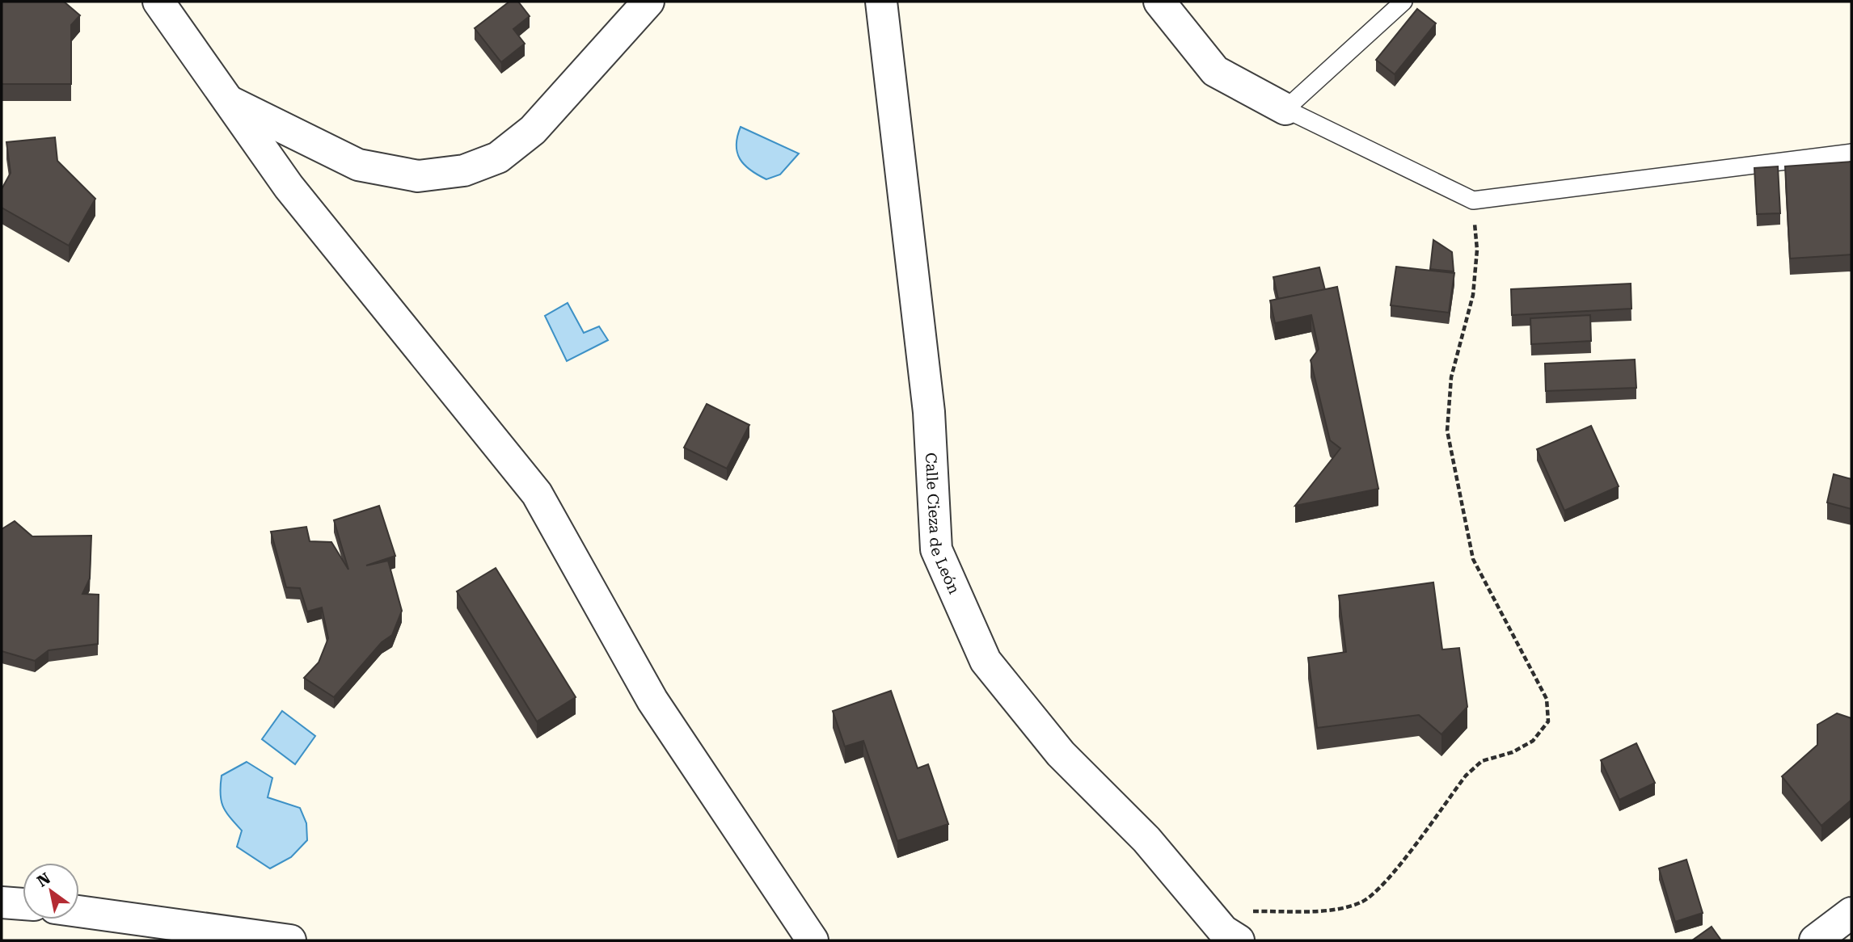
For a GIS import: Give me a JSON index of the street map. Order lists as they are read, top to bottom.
{
  "streets": {
    "street": ["Calle Cieza de León"]
  },
  "north": "top left"
}
